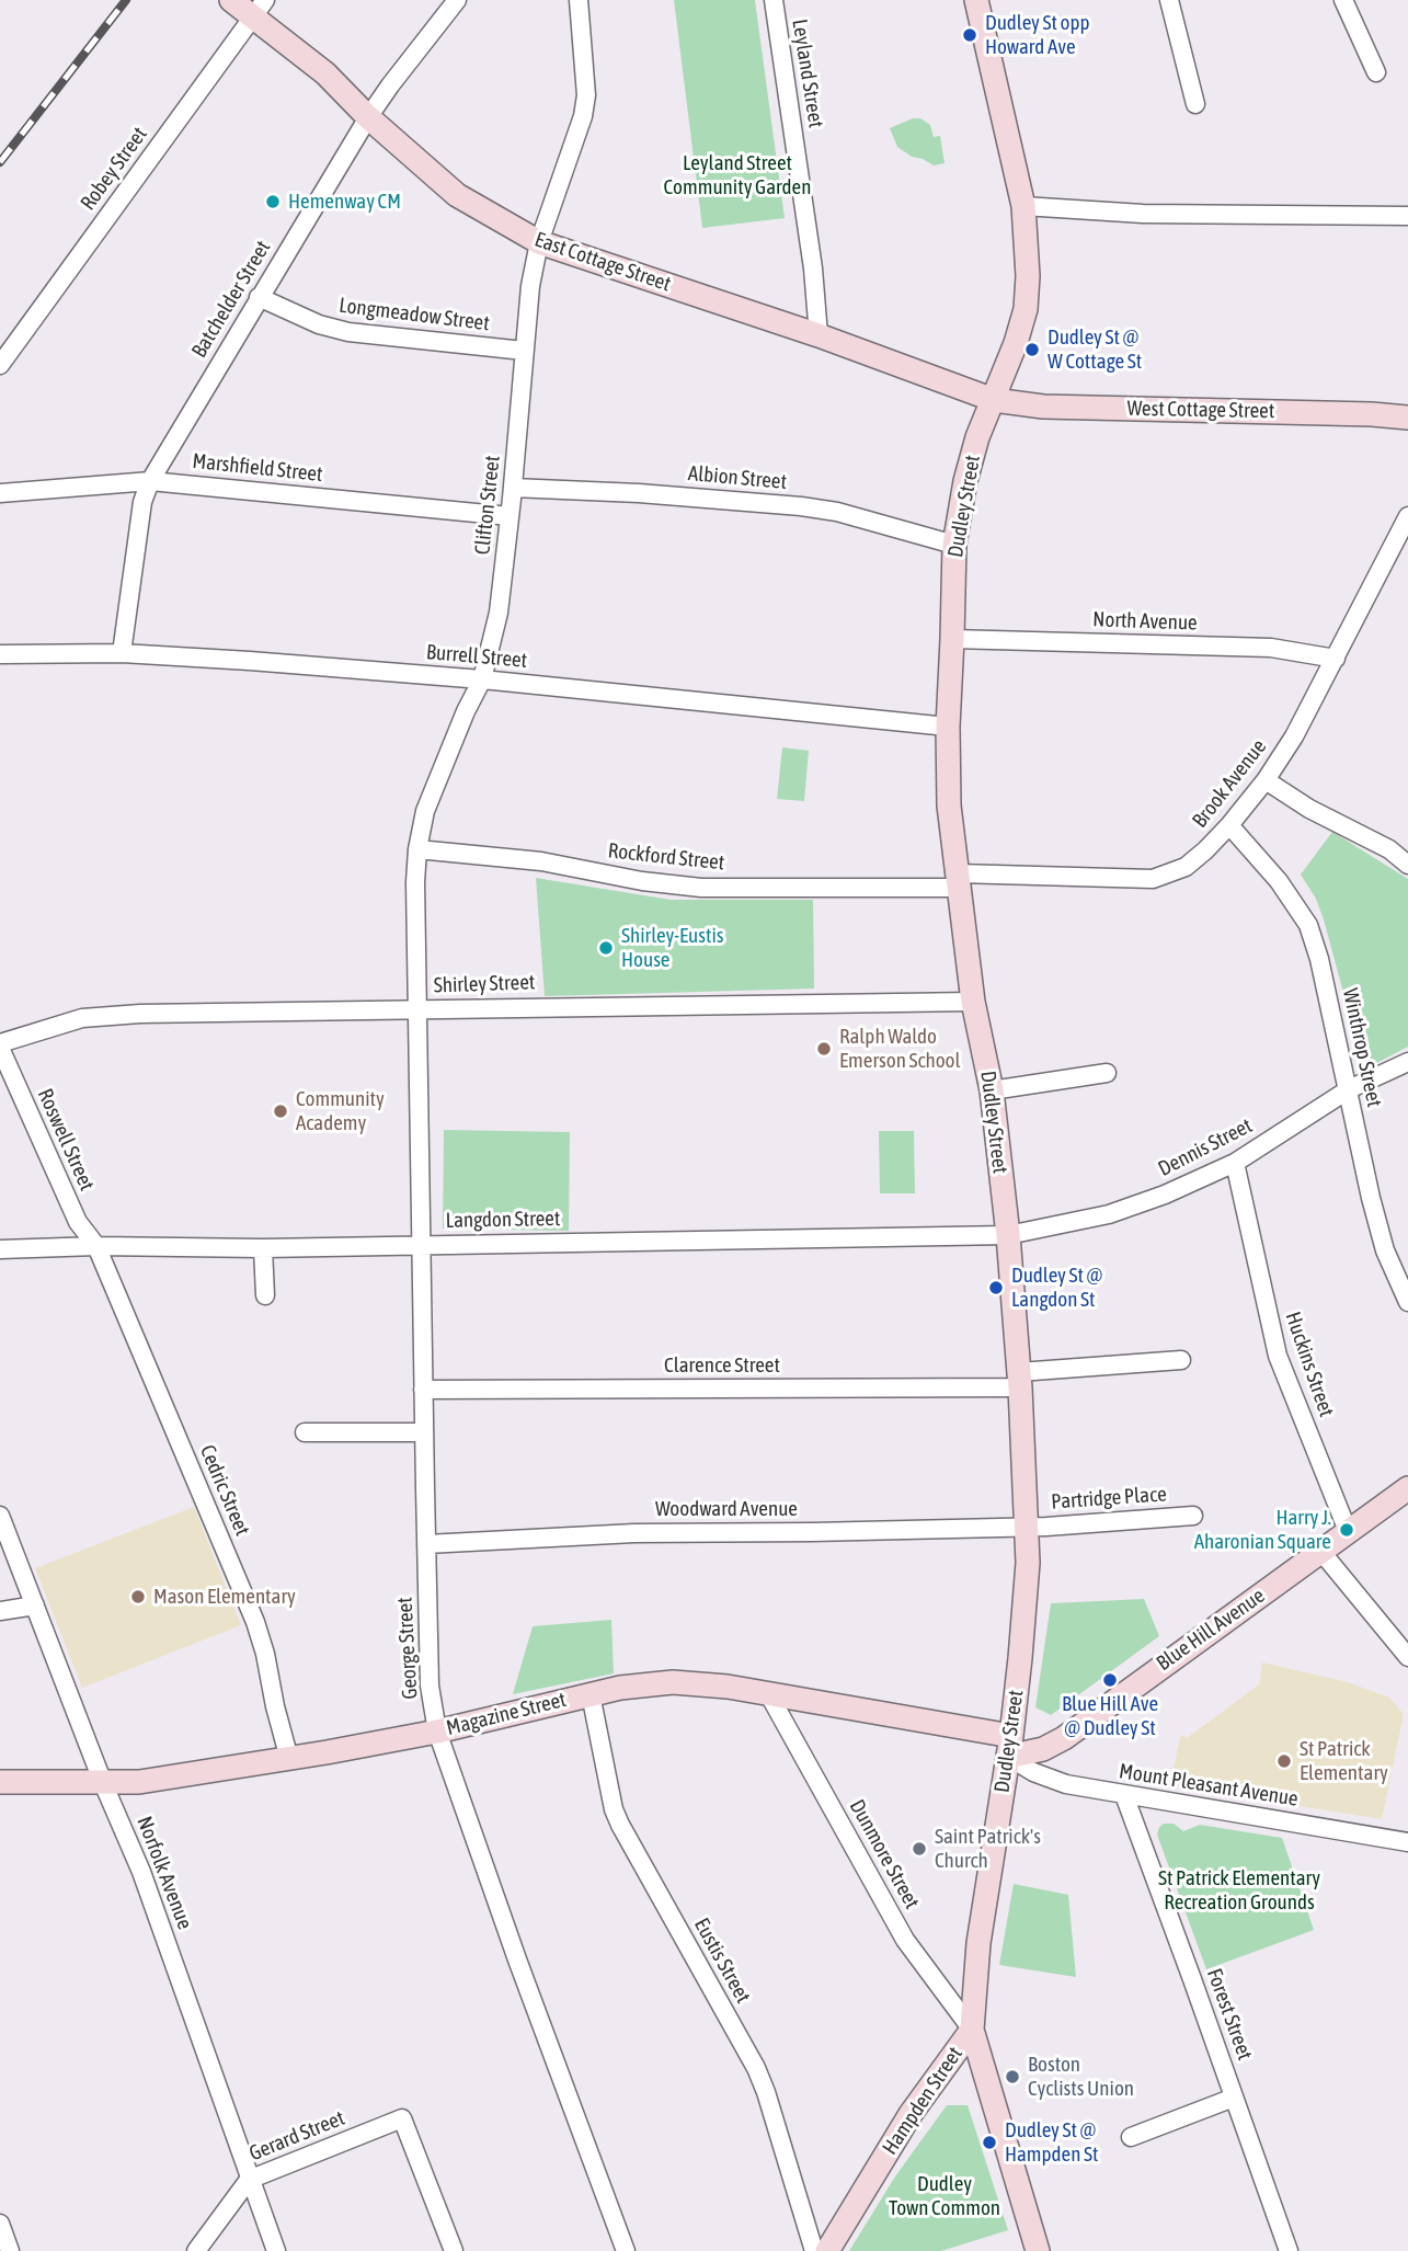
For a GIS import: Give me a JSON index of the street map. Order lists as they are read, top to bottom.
{
  "streets": {
    "main road": [
      "East Cottage Street",
      "West Cottage Street",
      "Dudley Street",
      "Blue Hill Avenue",
      "Magazine Street",
      "Hampden Street"
    ],
    "street": [
      "Leyland Street",
      "Robey Street",
      "Batchelder Street",
      "Longmeadow Street",
      "Marshfield Street",
      "Albion Street",
      "Clifton Street",
      "North Avenue",
      "Burrell Street",
      "Brook Avenue",
      "Rockford Street",
      "Shirley Street",
      "Winthrop Street",
      "Roswell Street",
      "Dennis Street",
      "Langdon Street",
      "Huckins Street",
      "Clarence Street",
      "Cedric Street",
      "Partridge Place",
      "Woodward Avenue",
      "George Street",
      "Mount Pleasant Avenue",
      "Dunmore Street",
      "Norfolk Avenue",
      "Eustis Street",
      "Forest Street",
      "Gerard Street"
    ]
  },
  "crossings": [
    ["Leyland Street", "East Cottage Street"],
    ["Robey Street", "East Cottage Street"],
    ["East Cottage Street", "Batchelder Street"],
    ["East Cottage Street", "West Cottage Street"],
    ["East Cottage Street", "Clifton Street"],
    ["East Cottage Street", "Dudley Street"],
    ["Batchelder Street", "Longmeadow Street"],
    ["Batchelder Street", "Marshfield Street"],
    ["Batchelder Street", "Burrell Street"],
    ["Longmeadow Street", "Clifton Street"],
    ["West Cottage Street", "Dudley Street"],
    ["Marshfield Street", "Clifton Street"],
    ["Albion Street", "Clifton Street"],
    ["Albion Street", "Dudley Street"],
    ["Clifton Street", "Burrell Street"],
    ["Clifton Street", "Rockford Street"],
    ["Clifton Street", "Shirley Street"],
    ["Clifton Street", "George Street"],
    ["Dudley Street", "North Avenue"],
    ["Dudley Street", "Burrell Street"],
    ["Dudley Street", "Brook Avenue"],
    ["Dudley Street", "Rockford Street"],
    ["Dudley Street", "Shirley Street"],
    ["Dudley Street", "Dennis Street"],
    ["Dudley Street", "Langdon Street"],
    ["Dudley Street", "Clarence Street"],
    ["Dudley Street", "Partridge Place"],
    ["Dudley Street", "Woodward Avenue"],
    ["Dudley Street", "Blue Hill Avenue"],
    ["Dudley Street", "Magazine Street"],
    ["Dudley Street", "Mount Pleasant Avenue"],
    ["Dudley Street", "Dunmore Street"],
    ["Dudley Street", "Hampden Street"],
    ["North Avenue", "Brook Avenue"],
    ["Brook Avenue", "Rockford Street"],
    ["Brook Avenue", "Winthrop Street"],
    ["Shirley Street", "Roswell Street"],
    ["Shirley Street", "George Street"],
    ["Winthrop Street", "Dennis Street"],
    ["Roswell Street", "Langdon Street"],
    ["Roswell Street", "Cedric Street"],
    ["Dennis Street", "Langdon Street"],
    ["Dennis Street", "Huckins Street"],
    ["Langdon Street", "Cedric Street"],
    ["Langdon Street", "George Street"],
    ["Huckins Street", "Blue Hill Avenue"],
    ["Clarence Street", "George Street"],
    ["Cedric Street", "Magazine Street"],
    ["Partridge Place", "Woodward Avenue"],
    ["Woodward Avenue", "George Street"],
    ["Blue Hill Avenue", "Magazine Street"],
    ["Blue Hill Avenue", "Mount Pleasant Avenue"],
    ["George Street", "Magazine Street"],
    ["Magazine Street", "Mount Pleasant Avenue"],
    ["Magazine Street", "Dunmore Street"],
    ["Magazine Street", "Norfolk Avenue"],
    ["Magazine Street", "Eustis Street"],
    ["Mount Pleasant Avenue", "Forest Street"],
    ["Dunmore Street", "Hampden Street"],
    ["Norfolk Avenue", "Gerard Street"]
  ],
  "parks": ["Leyland Street Community Garden", "St Patrick Elementary Recreation Grounds", "Dudley Town Common"],
  "places": [
    "Dudley St opp Howard Ave",
    "Hemenway CM",
    "Dudley St @ W Cottage St",
    "Shirley-Eustis House",
    "Ralph Waldo Emerson School",
    "Community Academy",
    "Dudley St @ Langdon St",
    "Harry J. Aharonian Square",
    "Mason Elementary",
    "Blue Hill Ave @ Dudley St",
    "St Patrick Elementary",
    "Saint Patrick's Church",
    "Boston Cyclists Union",
    "Dudley St @ Hampden St"
  ]
}
